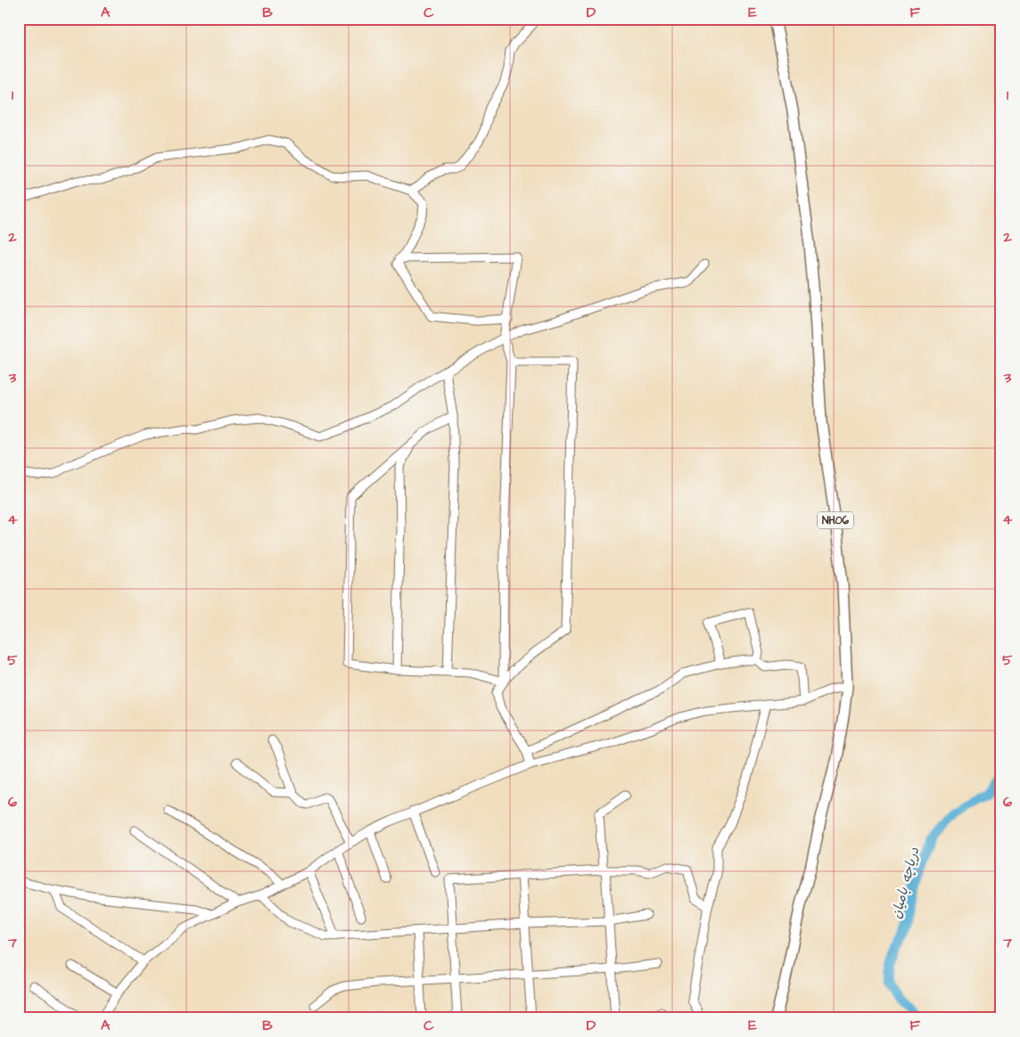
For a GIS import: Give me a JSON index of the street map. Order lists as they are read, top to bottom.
{
  "streets": {
    "main road": ["NH06"]
  },
  "water": ["دریاچه بامیان"],
  "grid": {
    "columns": [
      "A",
      "B",
      "C",
      "D",
      "E",
      "F"
    ],
    "rows": [
      "1",
      "2",
      "3",
      "4",
      "5",
      "6",
      "7"
    ]
  }
}
